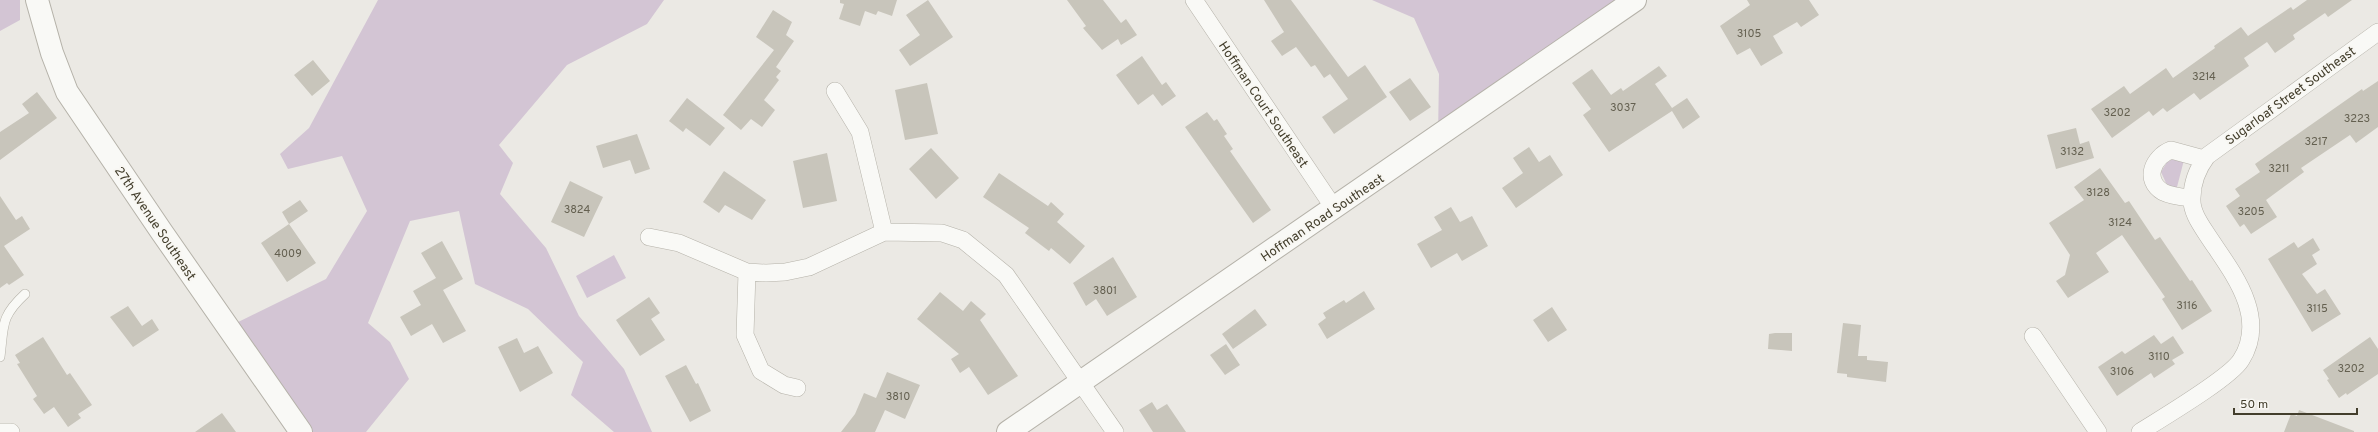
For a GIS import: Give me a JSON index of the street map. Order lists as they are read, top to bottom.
{
  "streets": {
    "street": [
      "Sugarloaf Street Southeast",
      "Hoffman Court Southeast",
      "Hoffman Road Southeast",
      "27th Avenue Southeast"
    ]
  },
  "crossings": [
    ["Hoffman Court Southeast", "Hoffman Road Southeast"]
  ],
  "house_numbers": [
    "3105",
    "3214",
    "3037",
    "3202",
    "3223",
    "3217",
    "3132",
    "3211",
    "3128",
    "3824",
    "3205",
    "3124",
    "4009",
    "3801",
    "3116",
    "3115",
    "3110",
    "3202",
    "3106",
    "3810"
  ],
  "scale_bar": "50 m"
}
